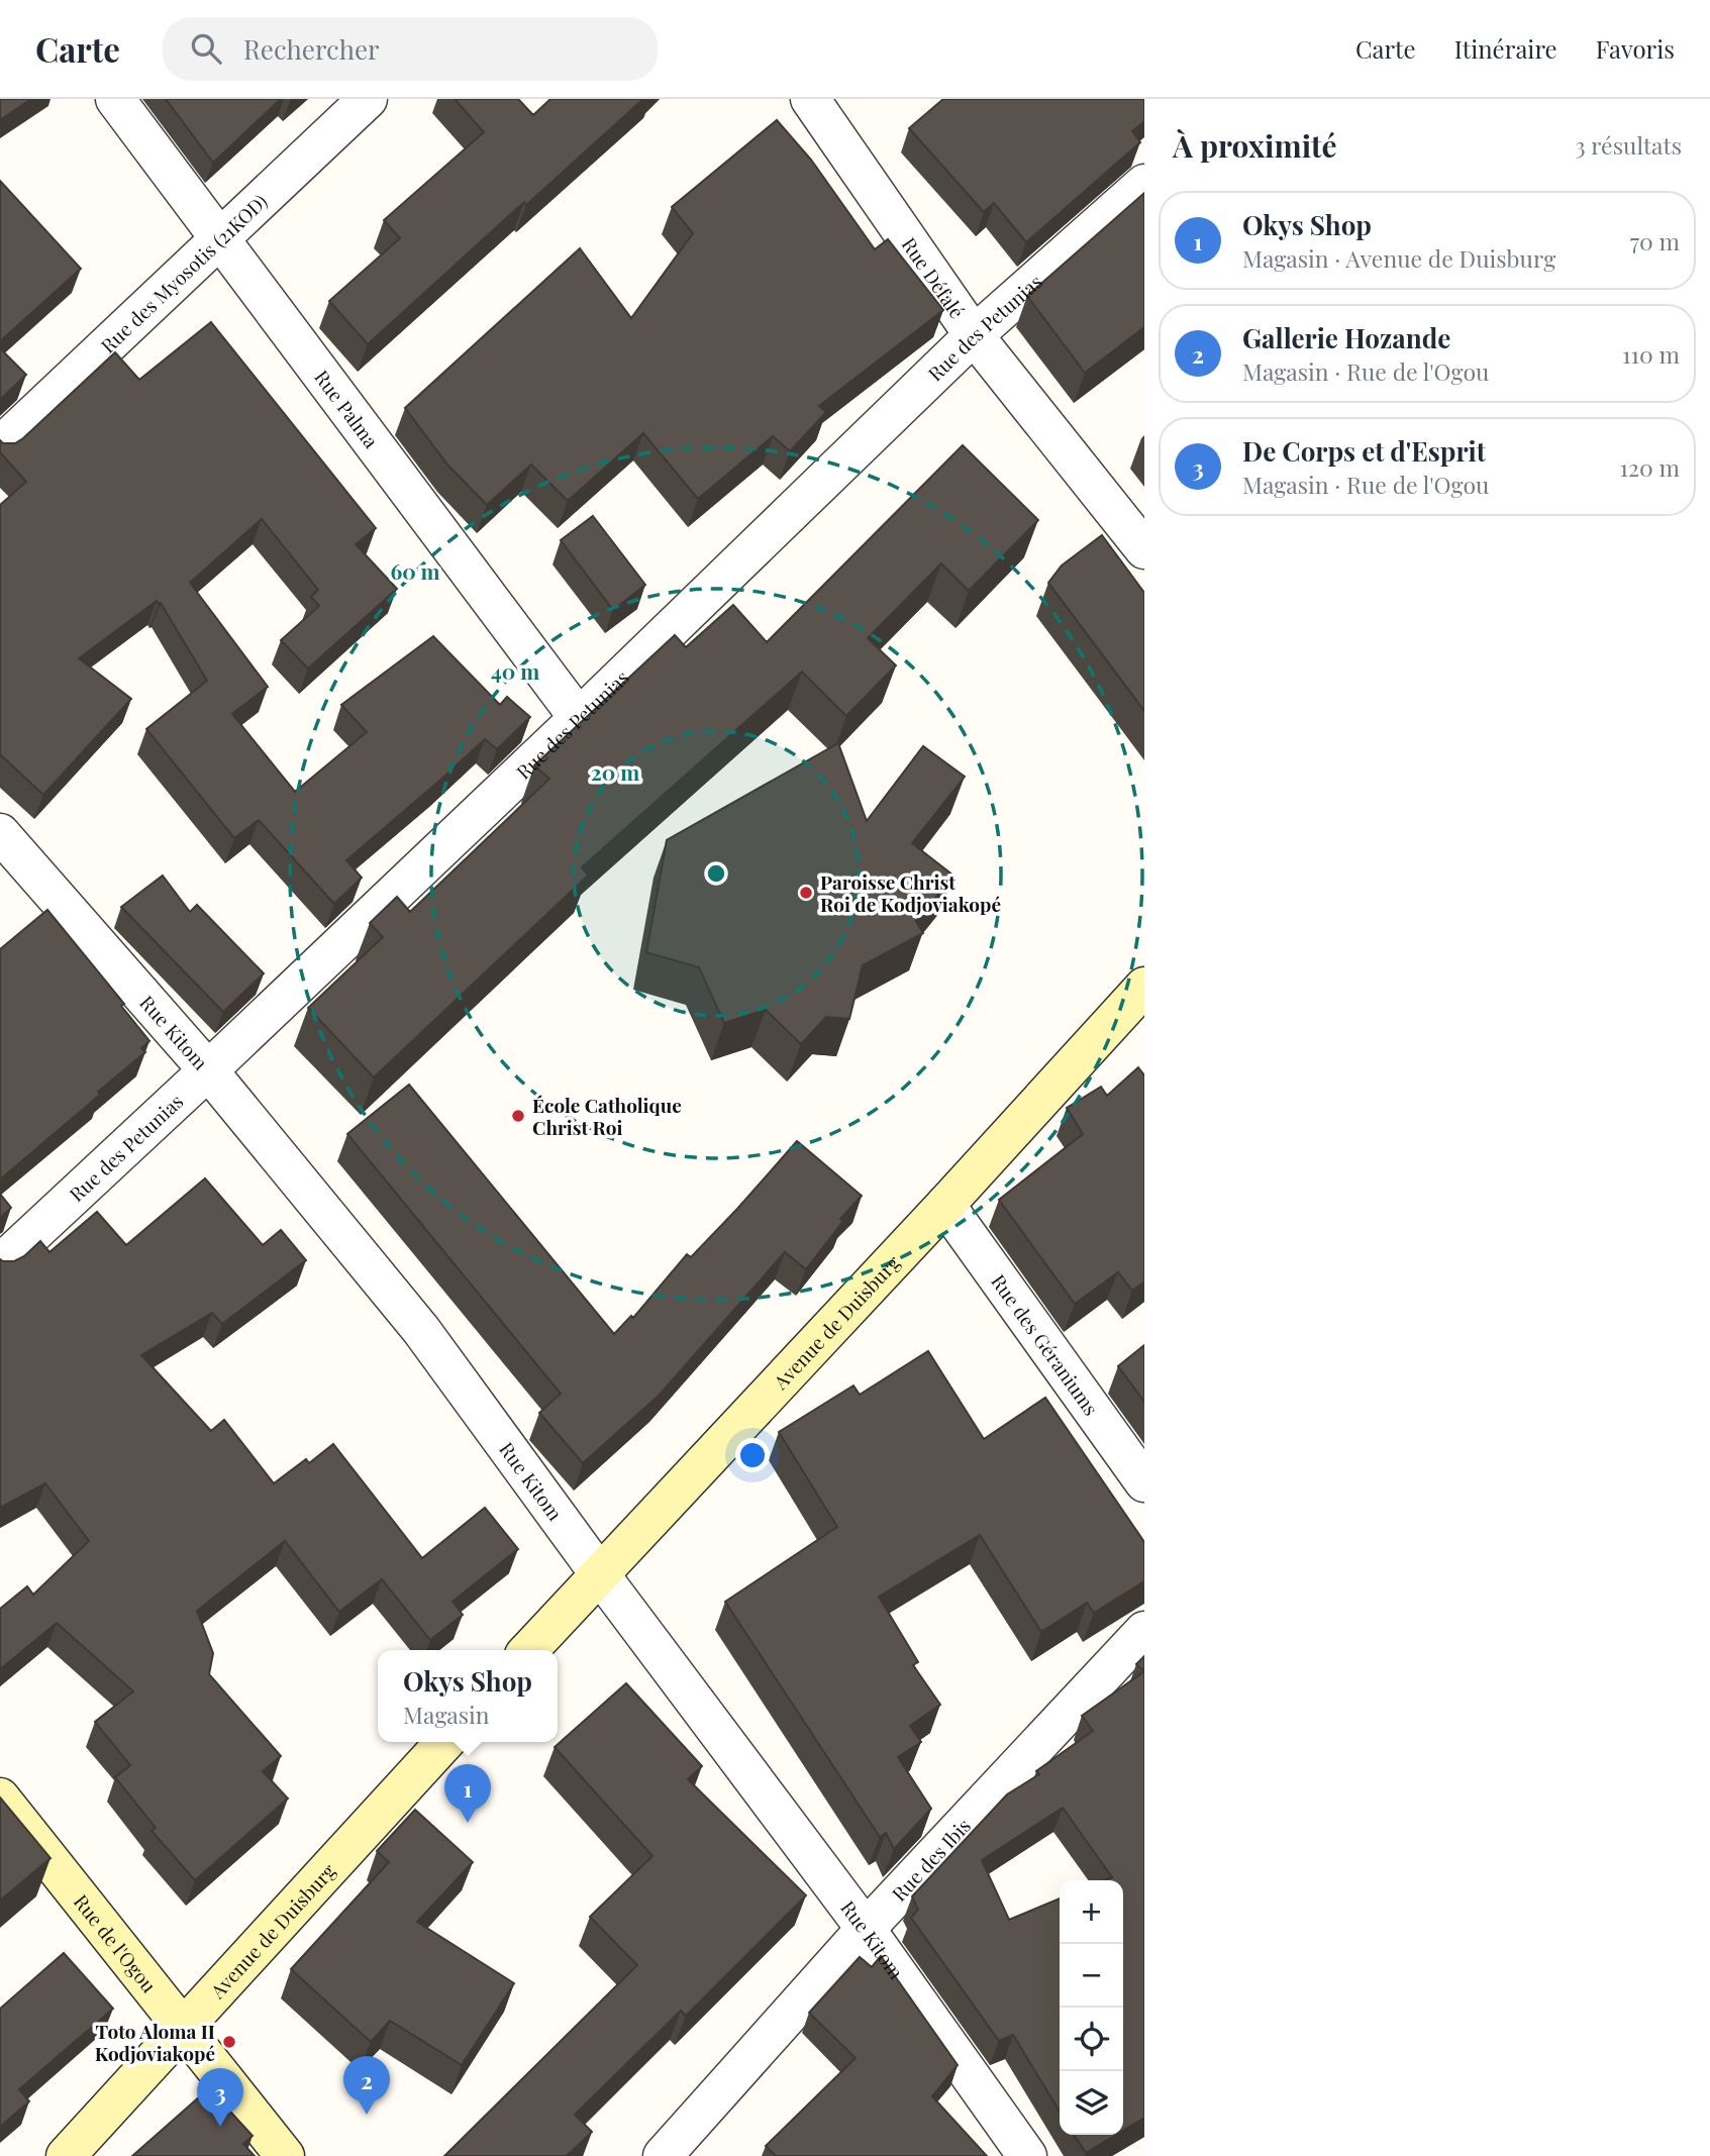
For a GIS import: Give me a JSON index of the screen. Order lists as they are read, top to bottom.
{
  "streets": {
    "street": [
      "Rue des Myosotis (21KOD)",
      "Rue Défalé",
      "Rue des Petunias",
      "Rue Palma",
      "Rue Kitom",
      "Avenue de Duisburg",
      "Rue des Géraniums",
      "Rue des Ibis",
      "Rue de l'Ogou"
    ]
  },
  "crossings": [
    ["Rue des Myosotis (21KOD)", "Rue Palma"],
    ["Rue Défalé", "Rue des Petunias"],
    ["Rue des Petunias", "Rue Palma"],
    ["Rue des Petunias", "Rue Kitom"],
    ["Rue Kitom", "Avenue de Duisburg"],
    ["Rue Kitom", "Rue des Ibis"],
    ["Avenue de Duisburg", "Rue des Géraniums"],
    ["Avenue de Duisburg", "Rue de l'Ogou"]
  ],
  "places": ["Paroisse Christ Roi de Kodjoviakopé", "École Catholique Christ Roi", "Toto Aloma II Kodjoviakopé"],
  "page": {
    "header": "Carte",
    "search": "Rechercher",
    "nav": ["Carte", "Itinéraire", "Favoris"],
    "heading": ["À proximité", "3 résultats"],
    "list": [
      {
        "mark": "1",
        "name": "Okys Shop",
        "note": "Magasin · Avenue de Duisburg",
        "value": "70 m"
      },
      {
        "mark": "2",
        "name": "Gallerie Hozande",
        "note": "Magasin · Rue de l'Ogou",
        "value": "110 m"
      },
      {
        "mark": "3",
        "name": "De Corps et d'Esprit",
        "note": "Magasin · Rue de l'Ogou",
        "value": "120 m"
      }
    ],
    "popup": ["Okys Shop", "Magasin"],
    "pins": ["1", "2", "3"],
    "map_buttons": ["+", "−"]
  },
  "rings": ["60 m", "40 m", "20 m"]
}
